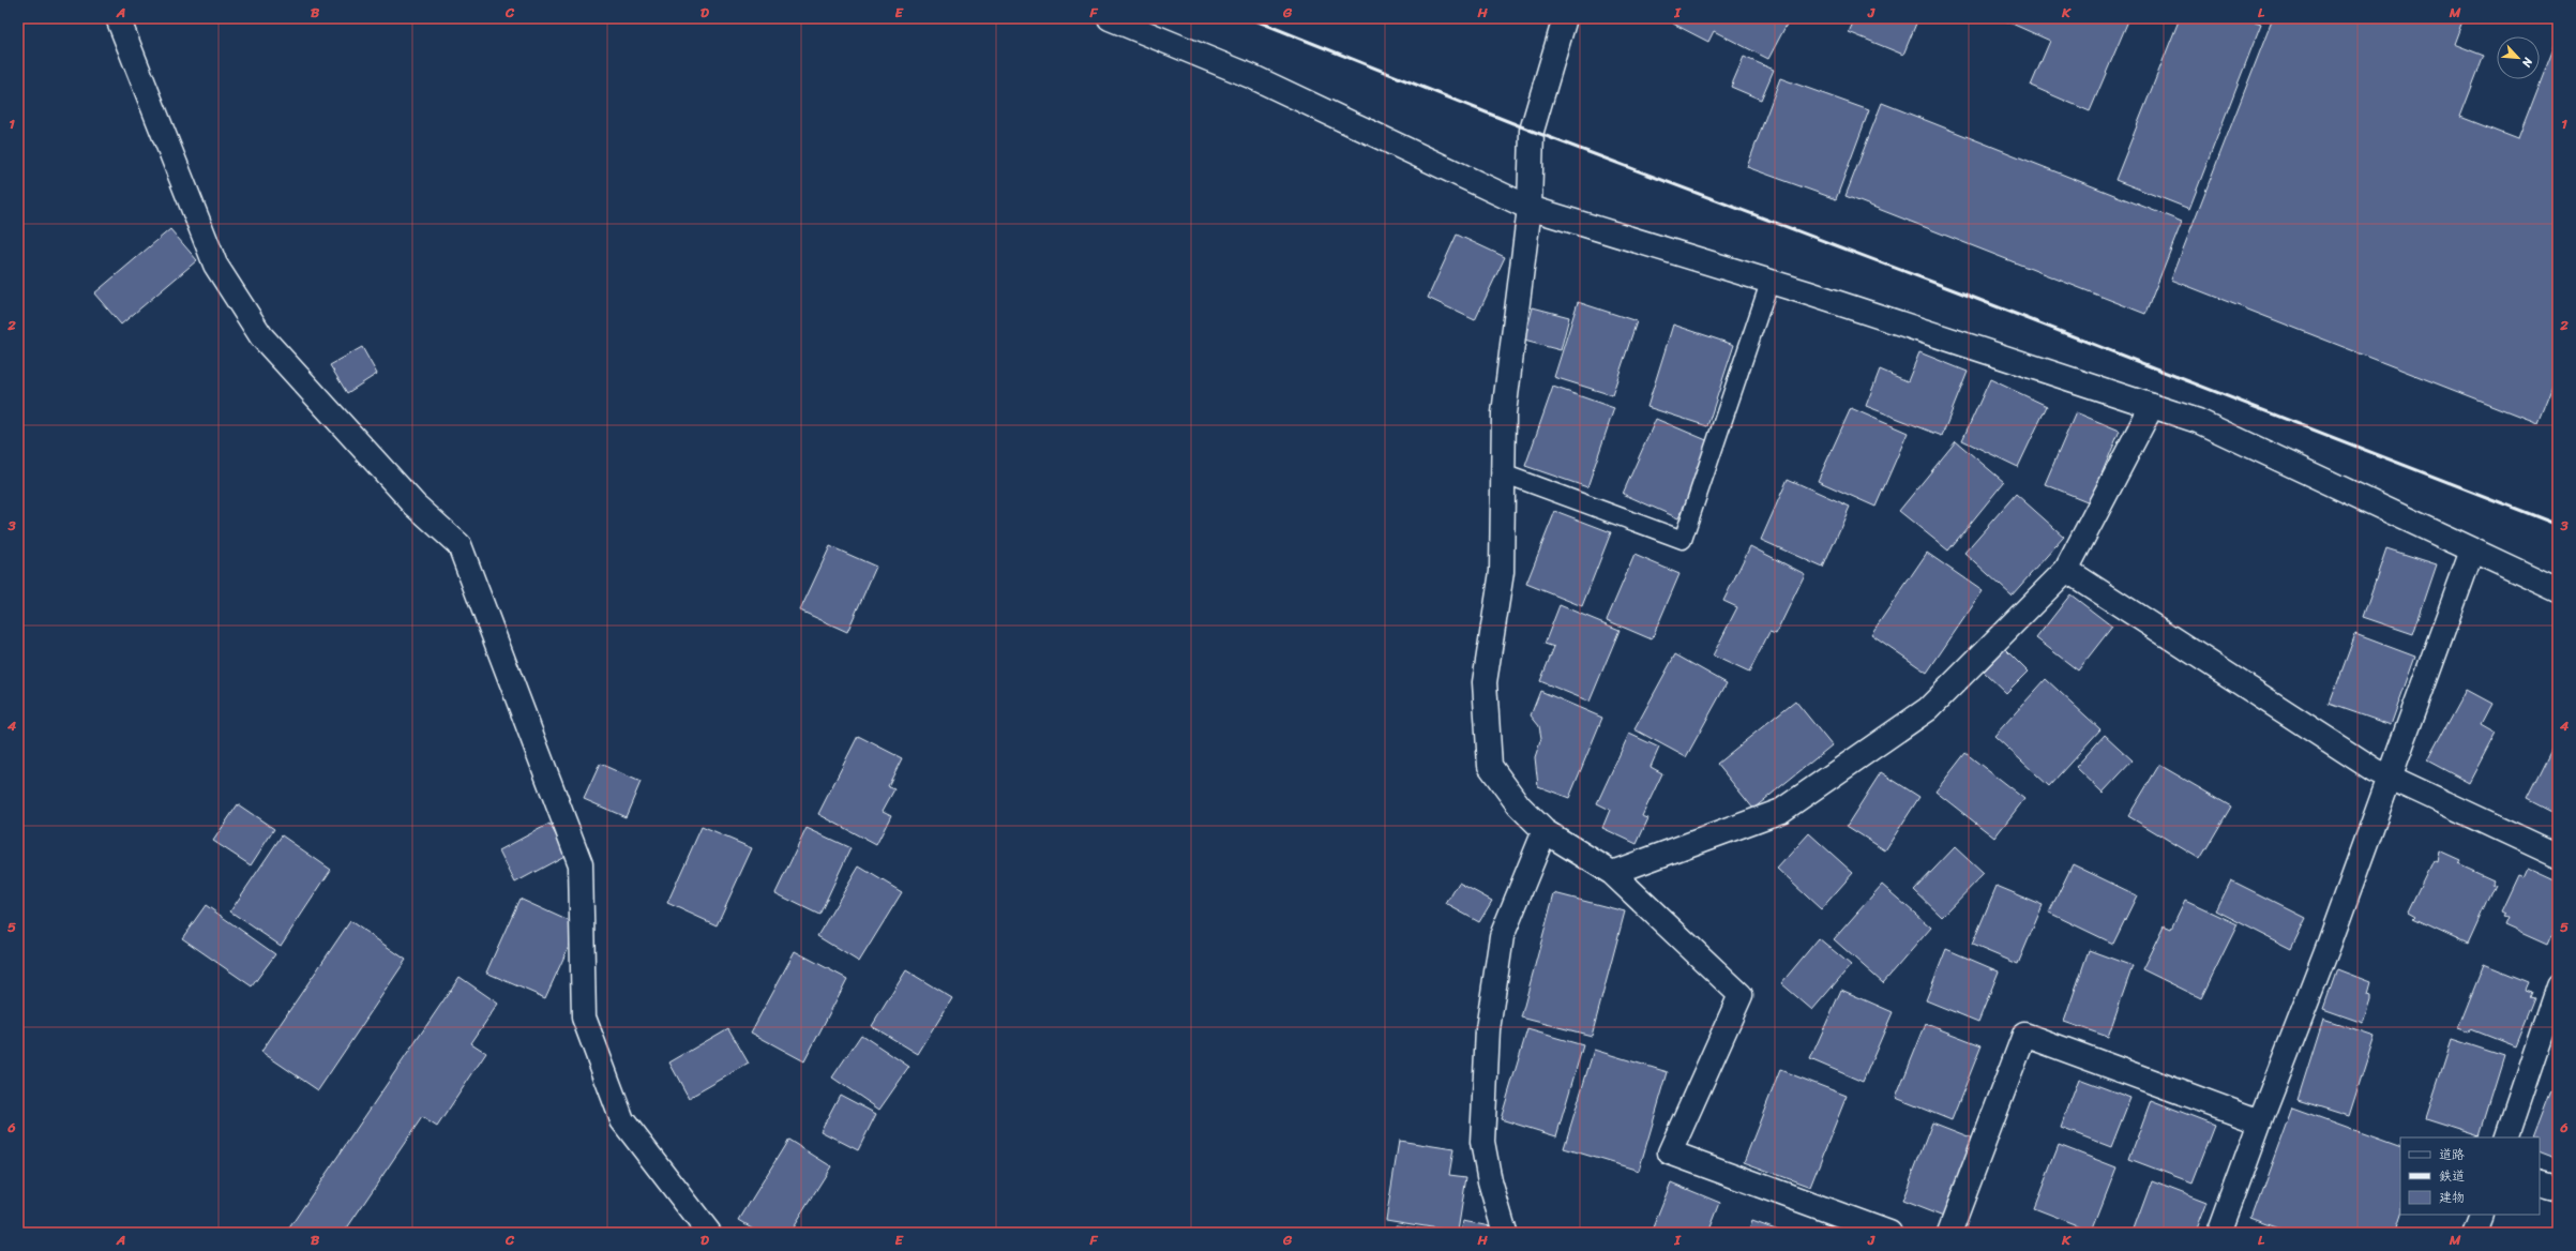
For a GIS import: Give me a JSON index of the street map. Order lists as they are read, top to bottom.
{
  "legend": ["道路", "鉄道", "建物"],
  "north": "bottom right",
  "grid": {
    "columns": [
      "A",
      "B",
      "C",
      "D",
      "E",
      "F",
      "G",
      "H",
      "I",
      "J",
      "K",
      "L",
      "M"
    ],
    "rows": [
      "1",
      "2",
      "3",
      "4",
      "5",
      "6"
    ]
  }
}
